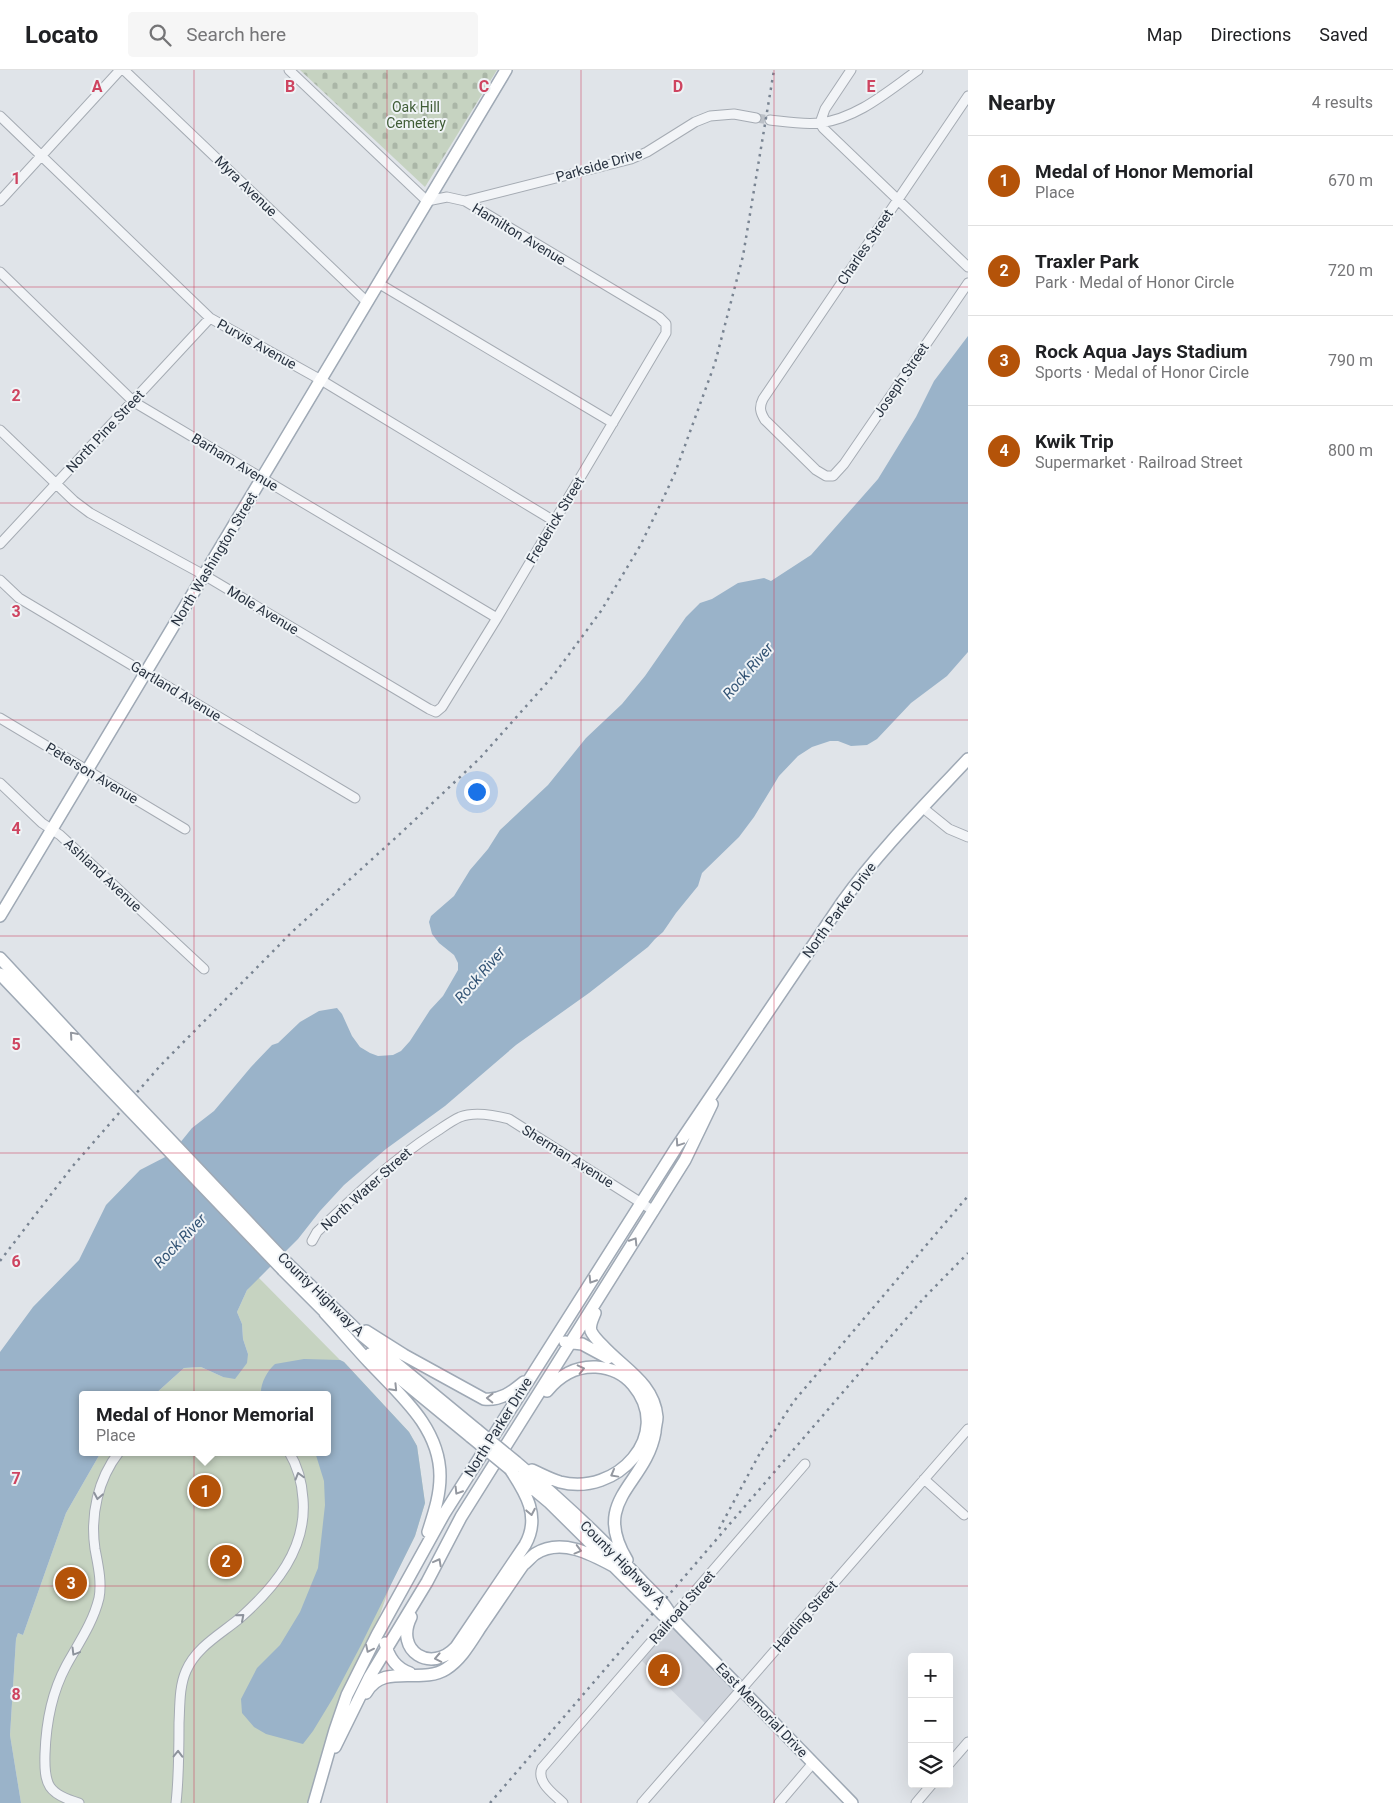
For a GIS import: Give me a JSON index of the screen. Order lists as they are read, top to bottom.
{
  "streets": {
    "main road": [
      "North Washington Street",
      "North Parker Drive",
      "County Highway A",
      "East Memorial Drive"
    ],
    "street": [
      "Parkside Drive",
      "Myra Avenue",
      "Hamilton Avenue",
      "Charles Street",
      "Purvis Avenue",
      "Joseph Street",
      "North Pine Street",
      "Barham Avenue",
      "Frederick Street",
      "Mole Avenue",
      "Gartland Avenue",
      "Peterson Avenue",
      "Ashland Avenue",
      "Sherman Avenue",
      "North Water Street",
      "Railroad Street",
      "Harding Street"
    ]
  },
  "crossings": [
    ["Parkside Drive", "Hamilton Avenue"],
    ["Myra Avenue", "North Washington Street"],
    ["Hamilton Avenue", "Frederick Street"],
    ["Hamilton Avenue", "North Washington Street"],
    ["Charles Street", "Joseph Street"],
    ["Purvis Avenue", "North Pine Street"],
    ["Purvis Avenue", "Frederick Street"],
    ["Purvis Avenue", "North Washington Street"],
    ["North Pine Street", "Barham Avenue"],
    ["North Pine Street", "Mole Avenue"],
    ["Barham Avenue", "Frederick Street"],
    ["Barham Avenue", "North Washington Street"],
    ["Frederick Street", "Mole Avenue"],
    ["North Washington Street", "Mole Avenue"],
    ["North Washington Street", "Gartland Avenue"],
    ["North Washington Street", "Peterson Avenue"],
    ["North Washington Street", "Ashland Avenue"],
    ["North Parker Drive", "Sherman Avenue"],
    ["Sherman Avenue", "North Water Street"],
    ["County Highway A", "Railroad Street"],
    ["County Highway A", "East Memorial Drive"],
    ["Railroad Street", "East Memorial Drive"],
    ["Harding Street", "East Memorial Drive"]
  ],
  "water": ["Rock River"],
  "parks": ["Oak Hill Cemetery"],
  "page": {
    "header": "Locato",
    "search": "Search here",
    "nav": ["Map", "Directions", "Saved"],
    "heading": ["Nearby", "4 results"],
    "list": [
      {
        "mark": "1",
        "name": "Medal of Honor Memorial",
        "note": "Place",
        "value": "670 m"
      },
      {
        "mark": "2",
        "name": "Traxler Park",
        "note": "Park · Medal of Honor Circle",
        "value": "720 m"
      },
      {
        "mark": "3",
        "name": "Rock Aqua Jays Stadium",
        "note": "Sports · Medal of Honor Circle",
        "value": "790 m"
      },
      {
        "mark": "4",
        "name": "Kwik Trip",
        "note": "Supermarket · Railroad Street",
        "value": "800 m"
      }
    ],
    "popup": ["Medal of Honor Memorial", "Place"],
    "pins": [
      "1",
      "2",
      "3",
      "4"
    ],
    "map_buttons": ["+", "−"]
  },
  "grid": {
    "columns": [
      "A",
      "B",
      "C",
      "D",
      "E"
    ],
    "rows": [
      "1",
      "2",
      "3",
      "4",
      "5",
      "6",
      "7",
      "8"
    ]
  }
}
